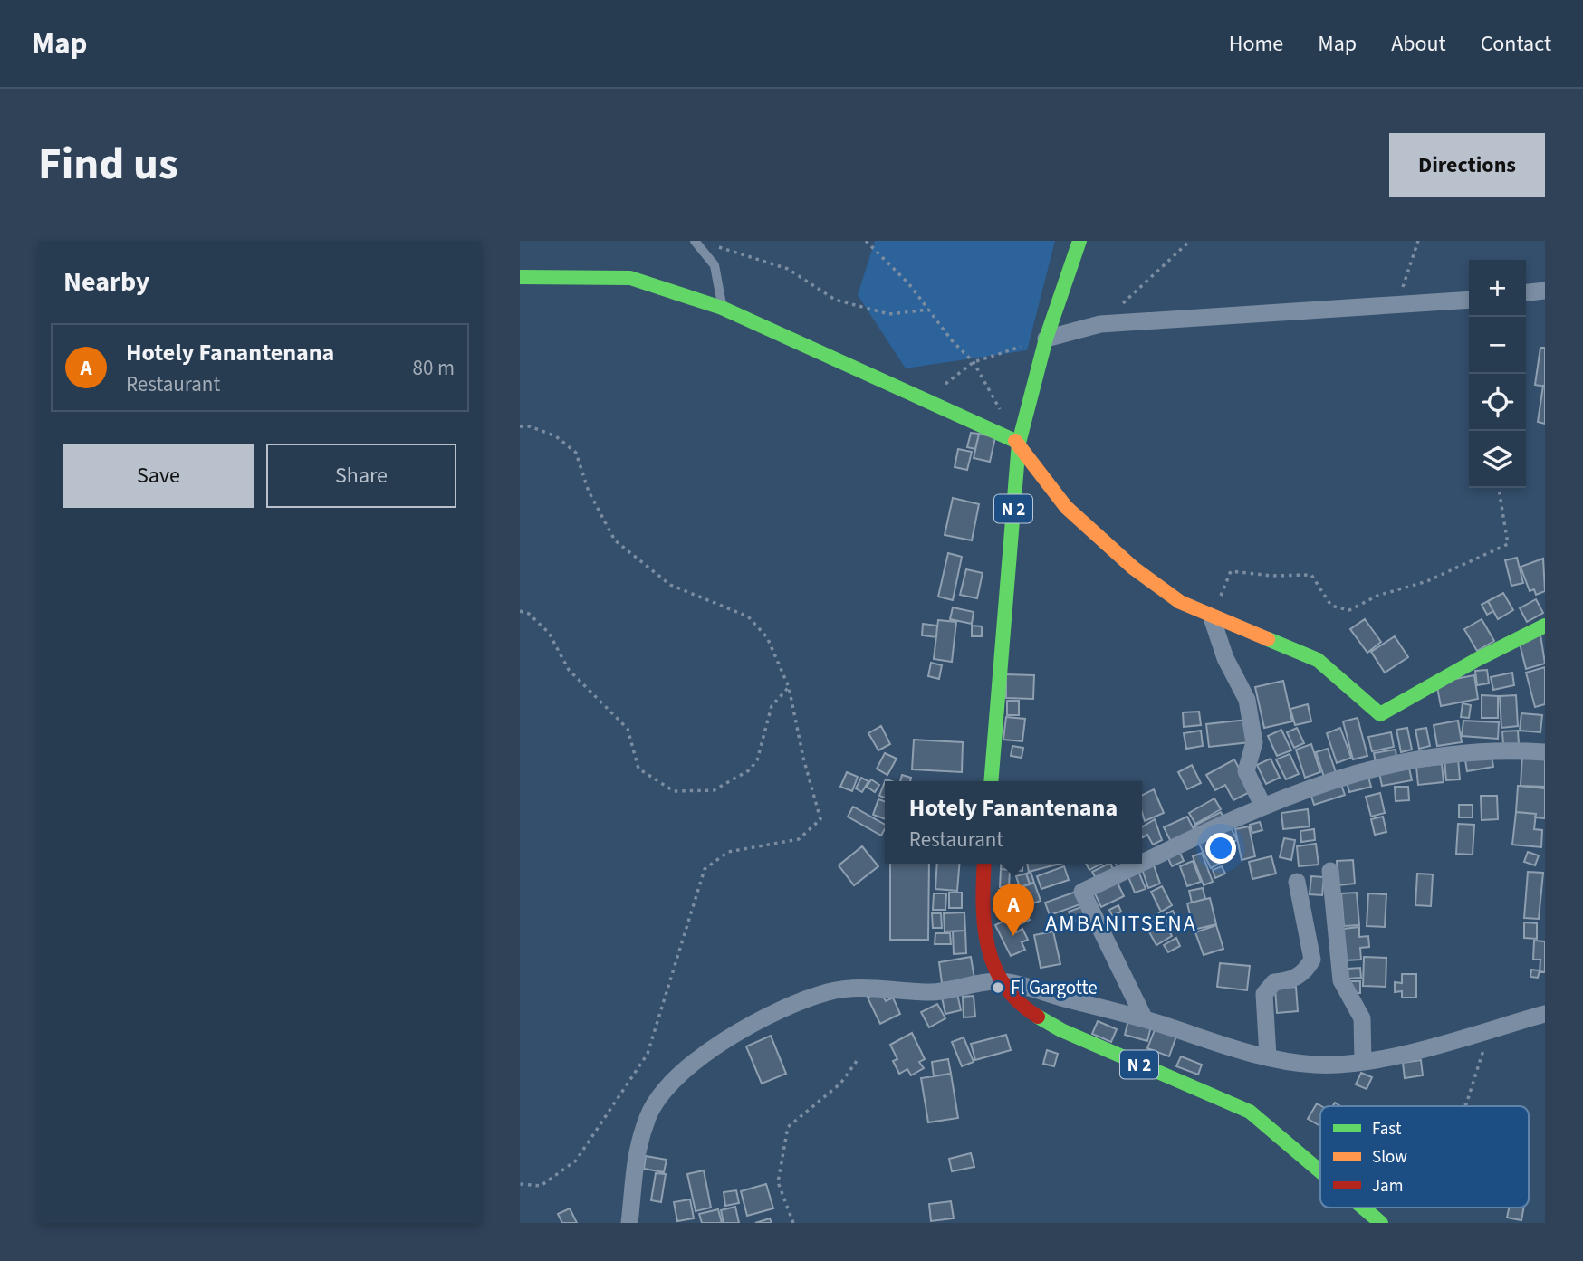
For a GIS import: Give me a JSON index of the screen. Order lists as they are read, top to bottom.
{
  "streets": {
    "street": ["N 2"]
  },
  "districts": ["AMBANITSENA"],
  "places": ["Fl Gargotte"],
  "legend": ["Fast", "Slow", "Jam"],
  "page": {
    "header": "Map",
    "nav": [
      "Home",
      "Map",
      "About",
      "Contact"
    ],
    "title": "Find us",
    "buttons": [
      "Directions",
      ["Save", "Share"]
    ],
    "heading": "Nearby",
    "map_buttons": ["+", "−"],
    "list": [
      {
        "mark": "A",
        "name": "Hotely Fanantenana",
        "note": "Restaurant",
        "value": "80 m"
      }
    ],
    "popup": ["Hotely Fanantenana", "Restaurant"],
    "pins": "A"
  }
}
